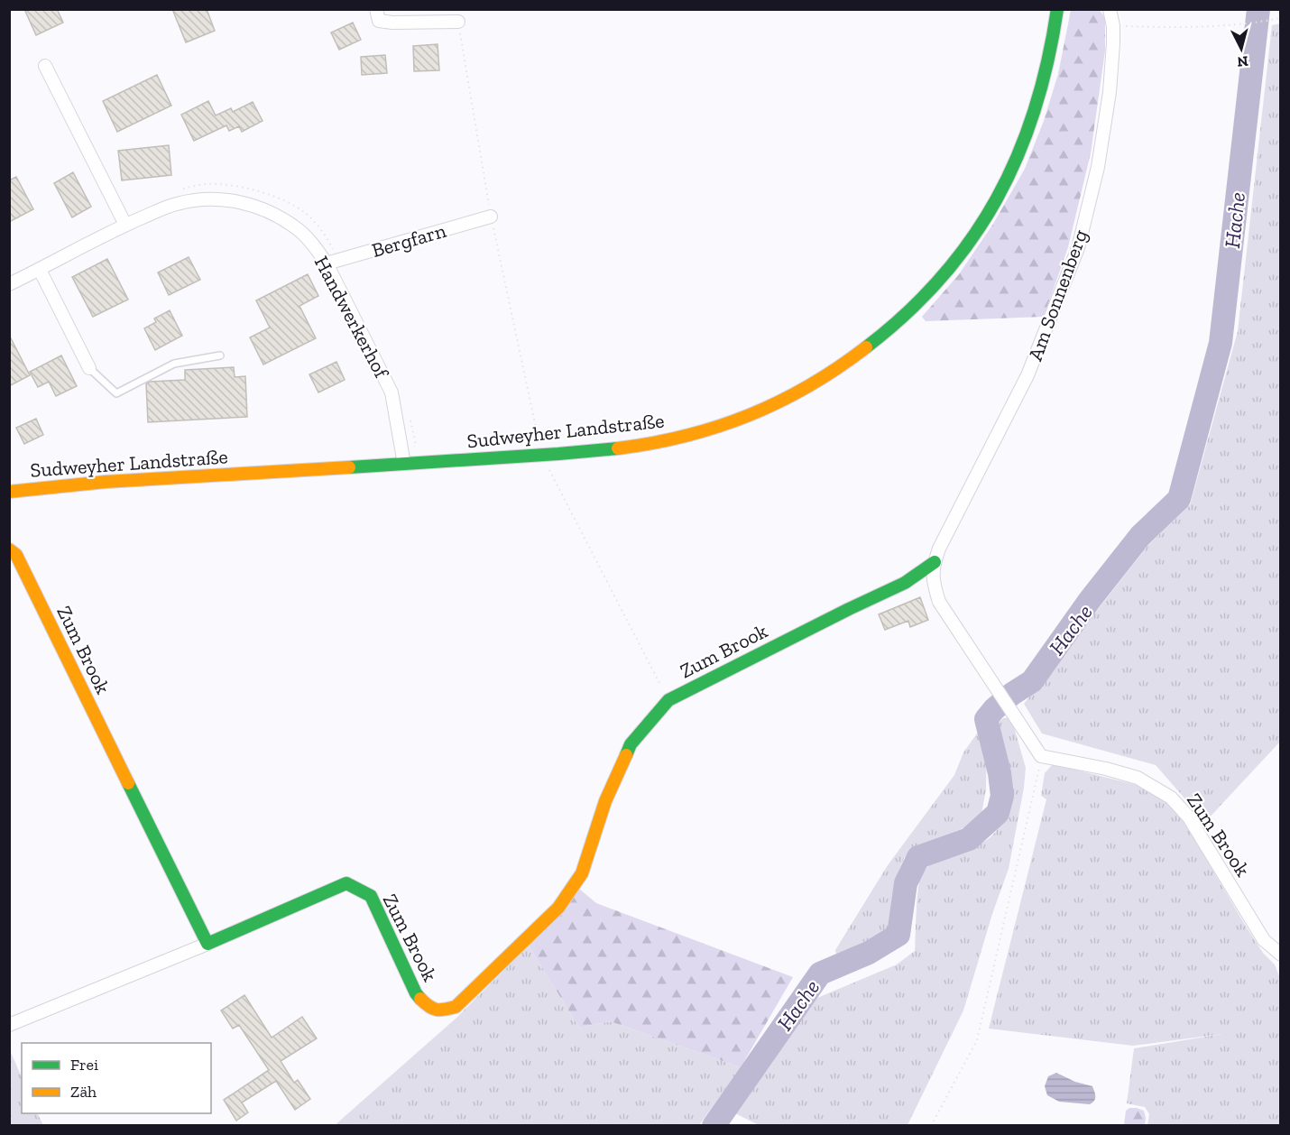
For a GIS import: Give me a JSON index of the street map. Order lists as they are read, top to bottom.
{
  "streets": {
    "street": [
      "Bergfarn",
      "Am Sonnenberg",
      "Handwerkerhof",
      "Sudweyher Landstraße",
      "Zum Brook"
    ]
  },
  "crossings": [
    ["Bergfarn", "Handwerkerhof"],
    ["Am Sonnenberg", "Zum Brook"],
    ["Handwerkerhof", "Sudweyher Landstraße"]
  ],
  "water": ["Hache"],
  "legend": ["Frei", "Zäh"],
  "north": "bottom"
}
